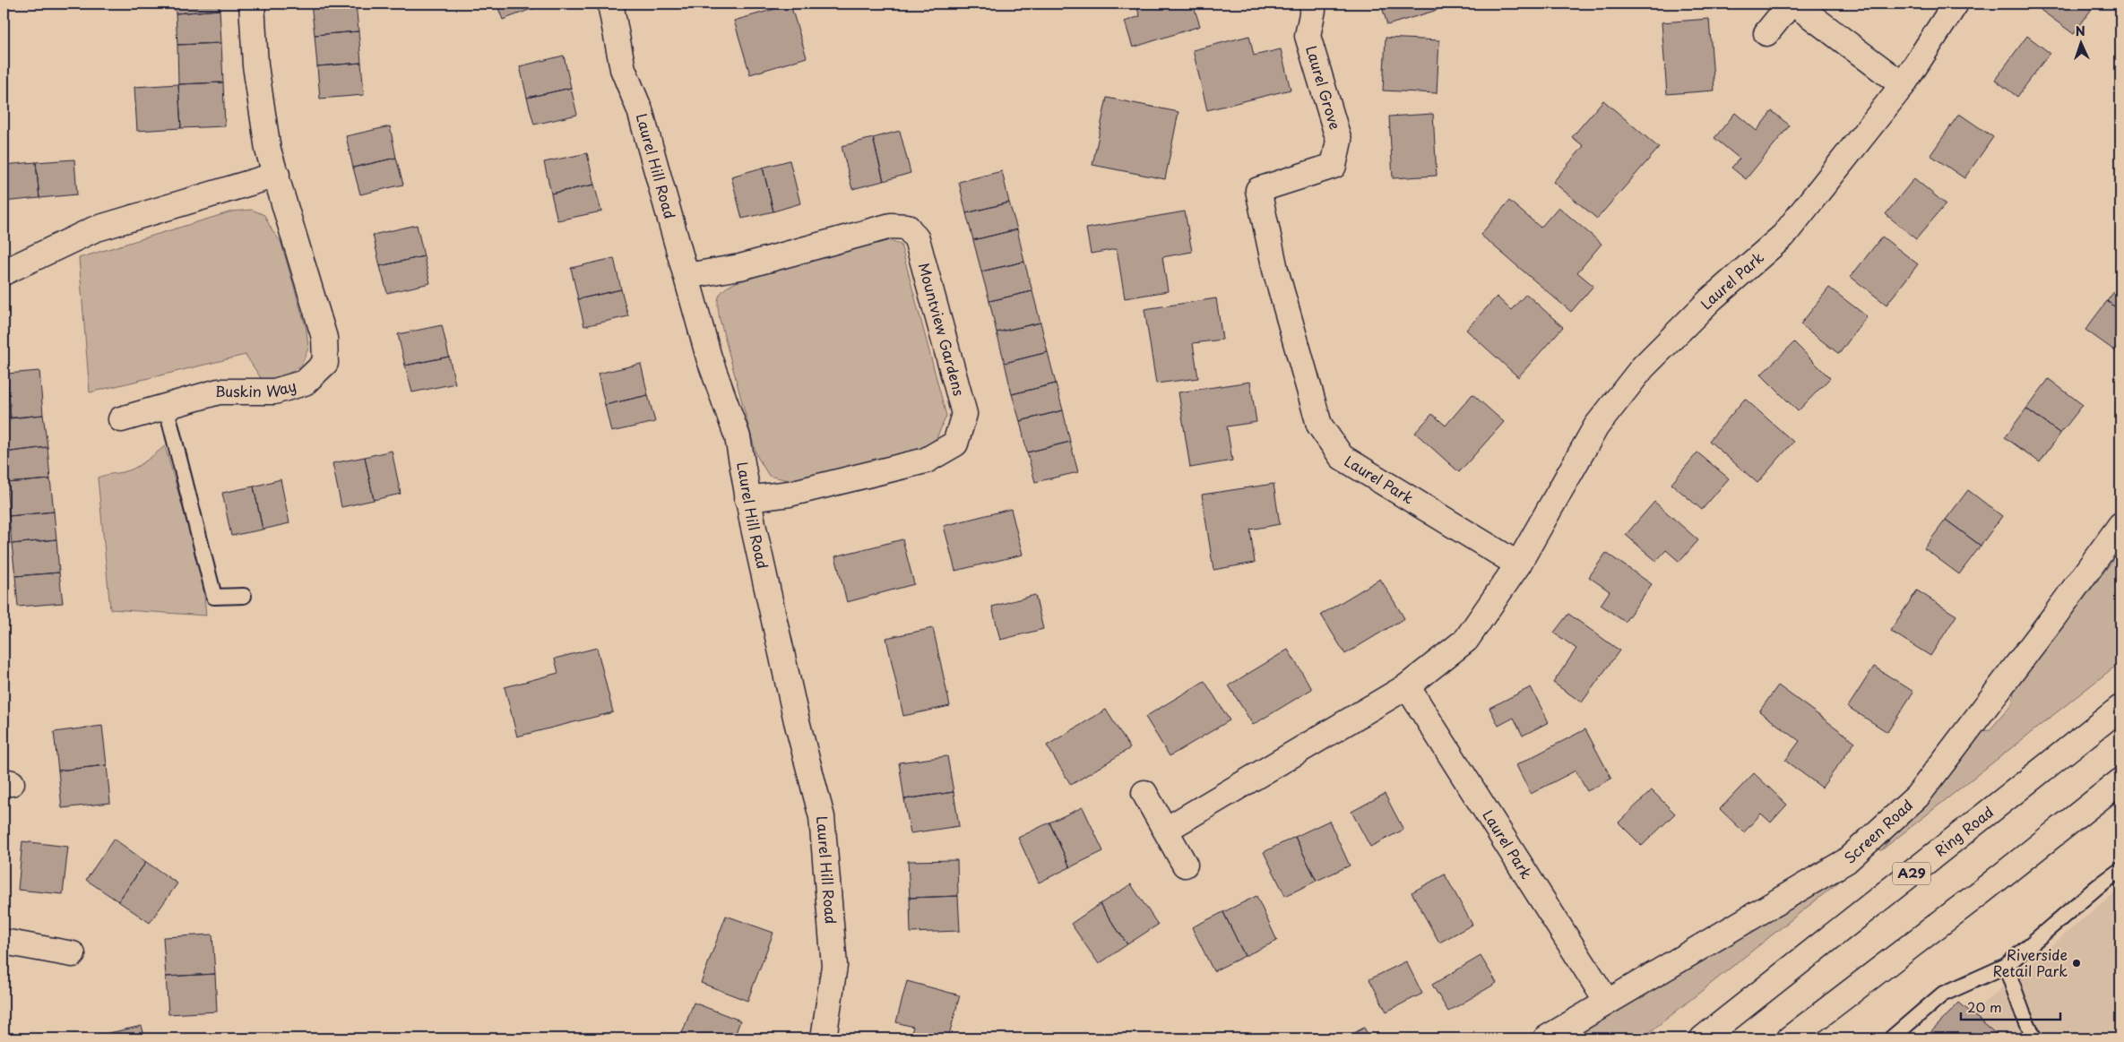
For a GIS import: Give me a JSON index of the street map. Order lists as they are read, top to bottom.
{
  "streets": {
    "main road": [
      "Laurel Grove",
      "Laurel Hill Road",
      "Laurel Park",
      "Mountview Gardens",
      "Buskin Way",
      "Screen Road",
      "Ring Road",
      "A29"
    ]
  },
  "crossings": [
    ["Laurel Grove", "Laurel Park"],
    ["Laurel Hill Road", "Mountview Gardens"],
    ["Laurel Park", "Screen Road"]
  ],
  "places": ["Riverside Retail Park"],
  "scale_bar": "20 m",
  "north": "top"
}
